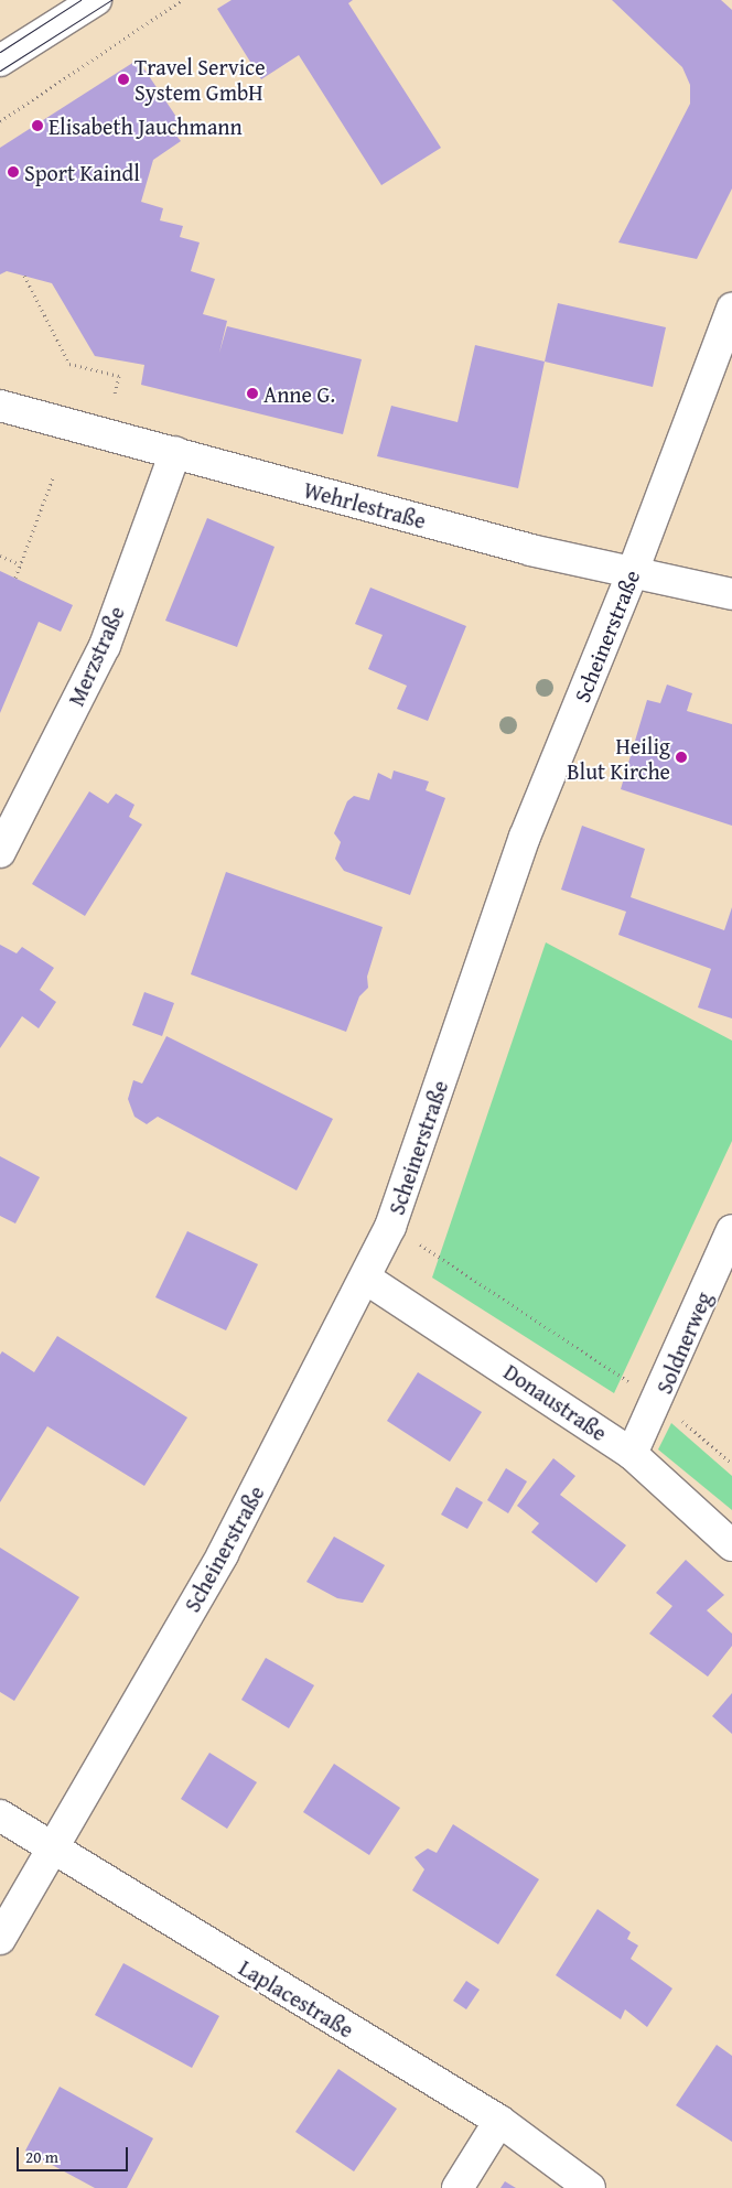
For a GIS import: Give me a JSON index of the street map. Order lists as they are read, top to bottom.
{
  "streets": {
    "street": [
      "Wehrlestraße",
      "Scheinerstraße",
      "Merzstraße",
      "Soldnerweg",
      "Donaustraße",
      "Laplacestraße"
    ]
  },
  "crossings": [
    ["Wehrlestraße", "Scheinerstraße"],
    ["Wehrlestraße", "Merzstraße"],
    ["Scheinerstraße", "Donaustraße"],
    ["Scheinerstraße", "Laplacestraße"],
    ["Soldnerweg", "Donaustraße"]
  ],
  "places": [
    "Travel Service System GmbH",
    "Elisabeth Jauchmann",
    "Sport Kaindl",
    "Anne G.",
    "Heilig Blut Kirche"
  ],
  "scale_bar": "20 m"
}
